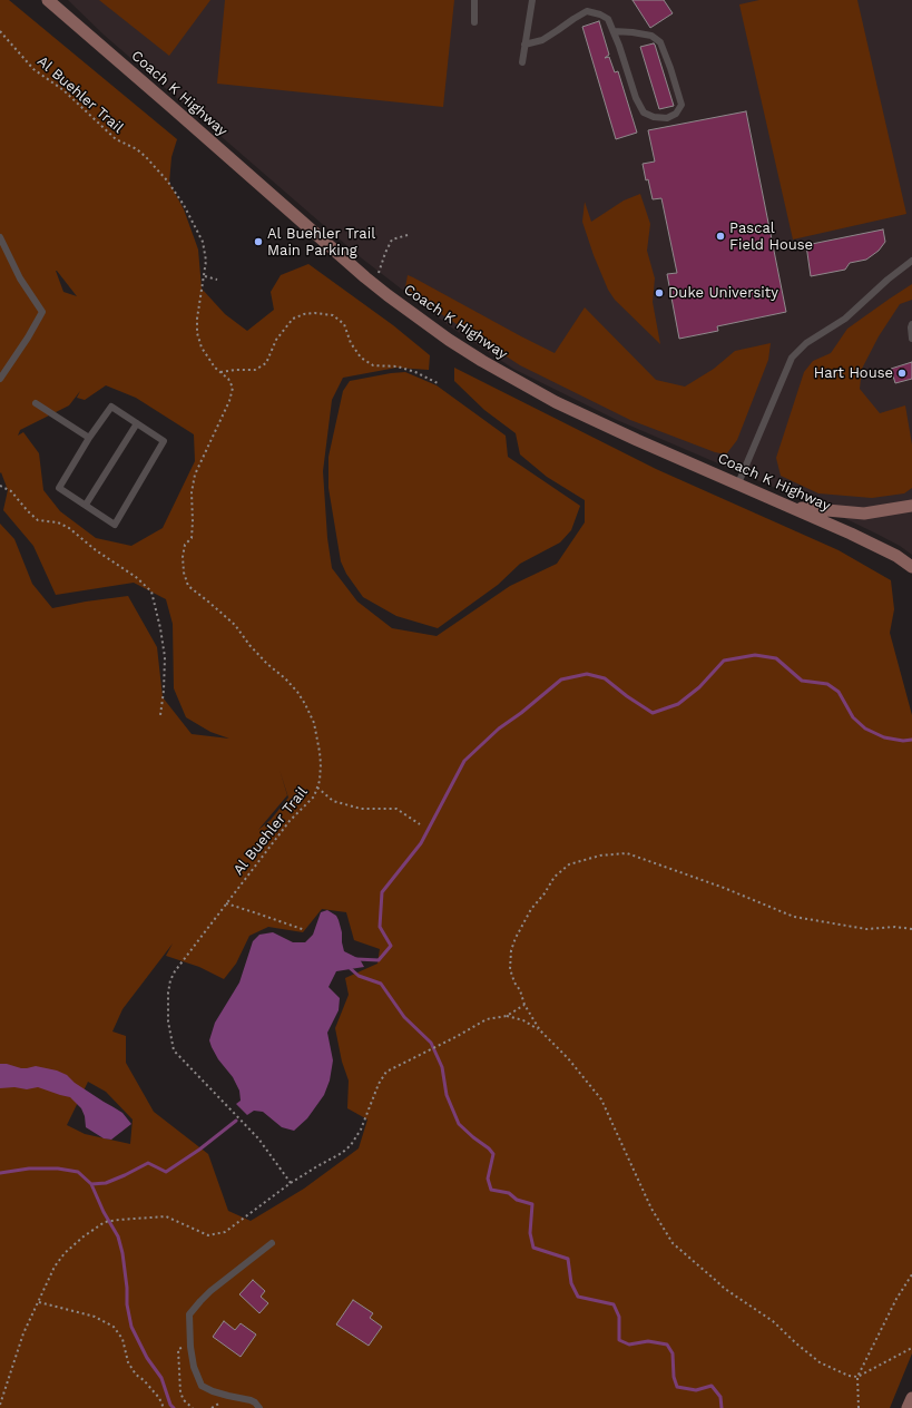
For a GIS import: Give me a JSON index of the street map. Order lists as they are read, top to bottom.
{
  "streets": {
    "main road": ["Coach K Highway"],
    "path": ["Al Buehler Trail"]
  },
  "places": [
    "Pascal Field House",
    "Al Buehler Trail Main Parking",
    "Duke University",
    "Hart House"
  ]
}
